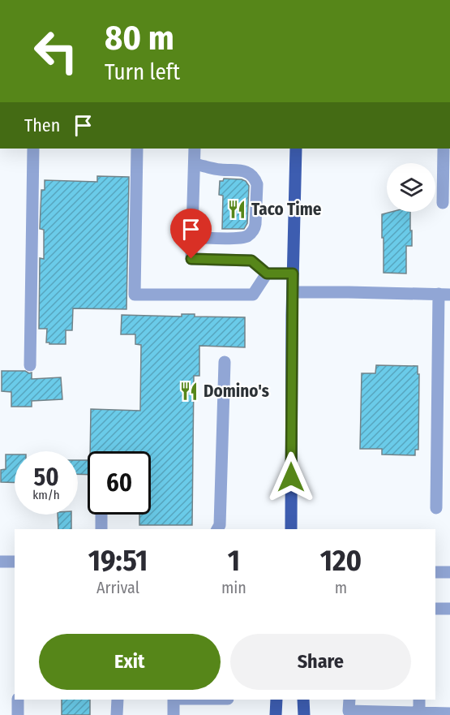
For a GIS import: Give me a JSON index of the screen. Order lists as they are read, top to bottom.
{
  "places": {
    "restaurant": ["Taco Time", "Domino's"]
  },
  "page": {
    "turn": ["80 m", "Turn left"],
    "then": "Then",
    "speed": "50 km/h",
    "limit": "60",
    "eta": [
      "19:51",
      "Arrival",
      "1",
      "min",
      "120",
      "m"
    ],
    "buttons": ["Exit", "Share"]
  }
}
